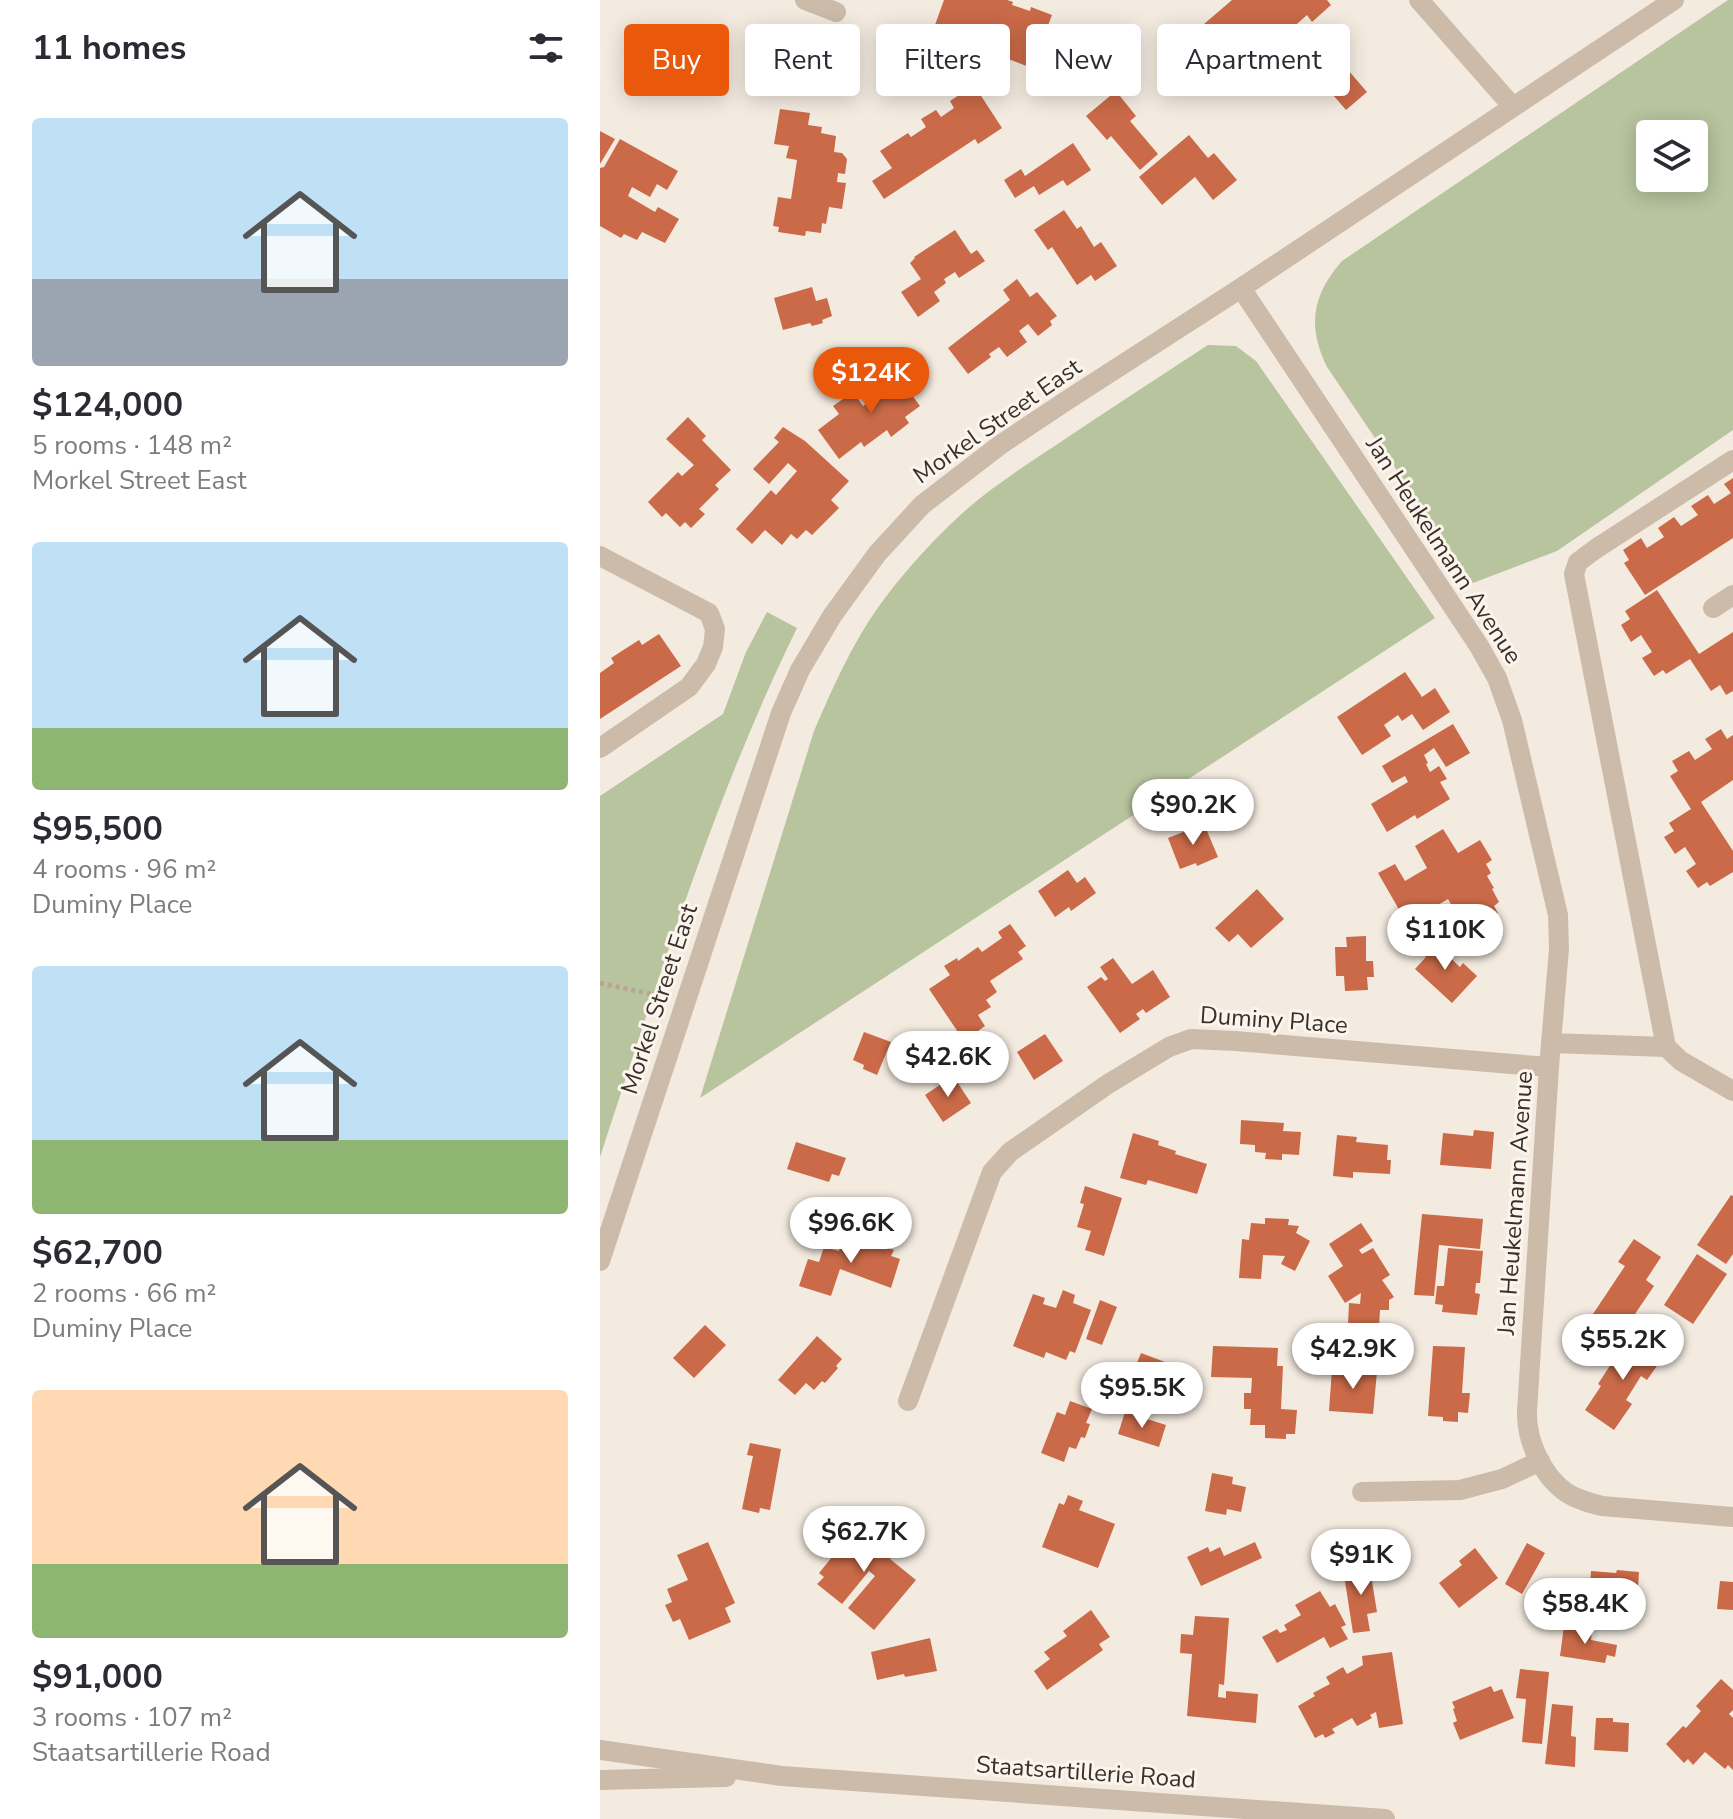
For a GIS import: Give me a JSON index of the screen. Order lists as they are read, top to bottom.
{
  "streets": {
    "street": [
      "Morkel Street East",
      "Jan Heukelmann Avenue",
      "Duminy Place",
      "Staatsartillerie Road"
    ]
  },
  "crossings": [
    ["Morkel Street East", "Jan Heukelmann Avenue"],
    ["Jan Heukelmann Avenue", "Duminy Place"]
  ],
  "page": {
    "heading": "11 homes",
    "chip": [
      "Buy",
      "Rent",
      "Filters",
      "New",
      "Apartment"
    ],
    "list": [
      {
        "name": "$124,000",
        "note": "5 rooms · 148 m² · Morkel Street East"
      },
      {
        "name": "$95,500",
        "note": "4 rooms · 96 m² · Duminy Place"
      },
      {
        "name": "$62,700",
        "note": "2 rooms · 66 m² · Duminy Place"
      },
      {
        "name": "$91,000",
        "note": "3 rooms · 107 m² · Staatsartillerie Road"
      }
    ],
    "price": [
      "$124K",
      "$90.2K",
      "$110K",
      "$42.6K",
      "$96.6K",
      "$55.2K",
      "$42.9K",
      "$95.5K",
      "$62.7K",
      "$91K",
      "$58.4K"
    ]
  }
}
